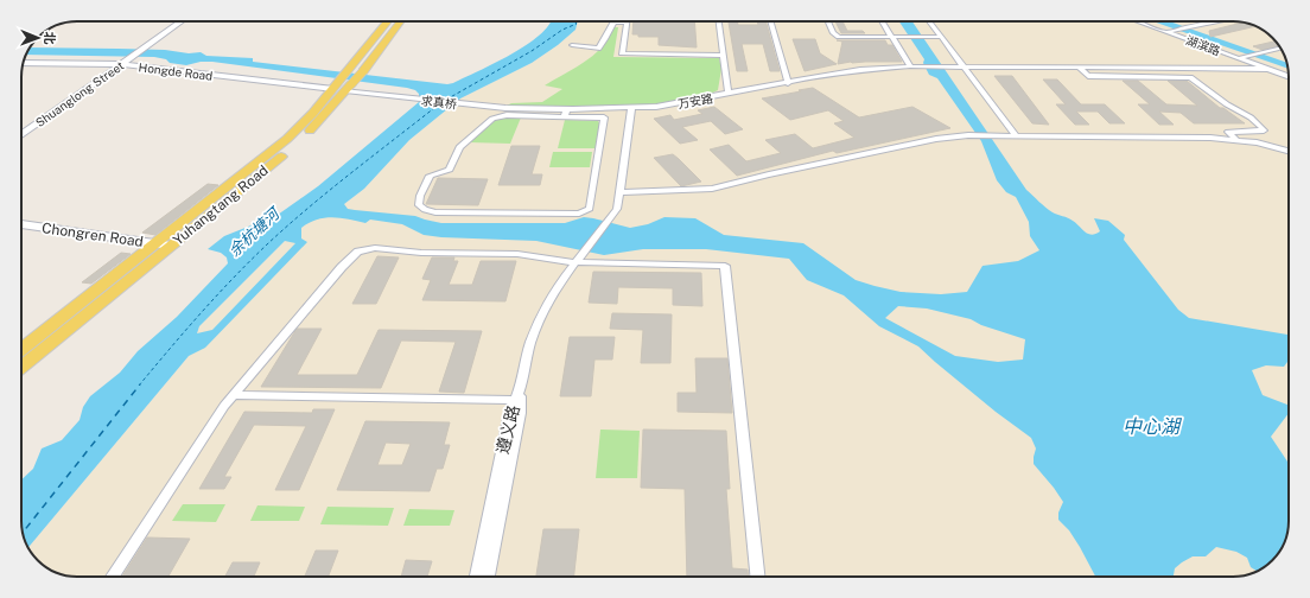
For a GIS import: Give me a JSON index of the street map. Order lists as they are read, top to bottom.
{
  "streets": {
    "main road": ["Yuhangtang Road"],
    "street": [
      "湖滨路",
      "Hongde Road",
      "Shuanglong Street",
      "万安路",
      "求真桥",
      "Chongren Road",
      "遵义路"
    ]
  },
  "crossings": [
    ["湖滨路", "万安路"],
    ["Hongde Road", "Shuanglong Street"],
    ["Hongde Road", "求真桥"],
    ["Hongde Road", "Yuhangtang Road"],
    ["万安路", "求真桥"],
    ["求真桥", "Yuhangtang Road"],
    ["Yuhangtang Road", "Chongren Road"]
  ],
  "water": ["余杭塘河", "中心湖"],
  "north": "right"
}
